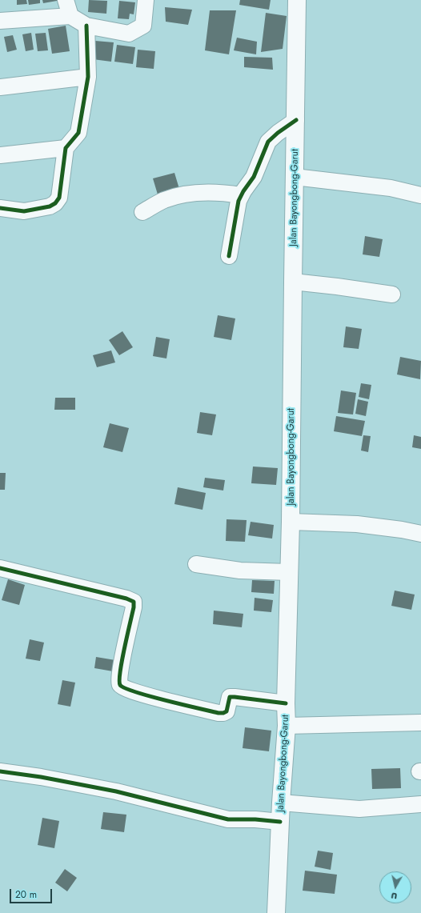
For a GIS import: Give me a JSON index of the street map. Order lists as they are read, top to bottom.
{
  "streets": {
    "main road": ["Jalan Bayongbong-Garut"]
  },
  "scale_bar": "20 m",
  "north": "bottom"
}
